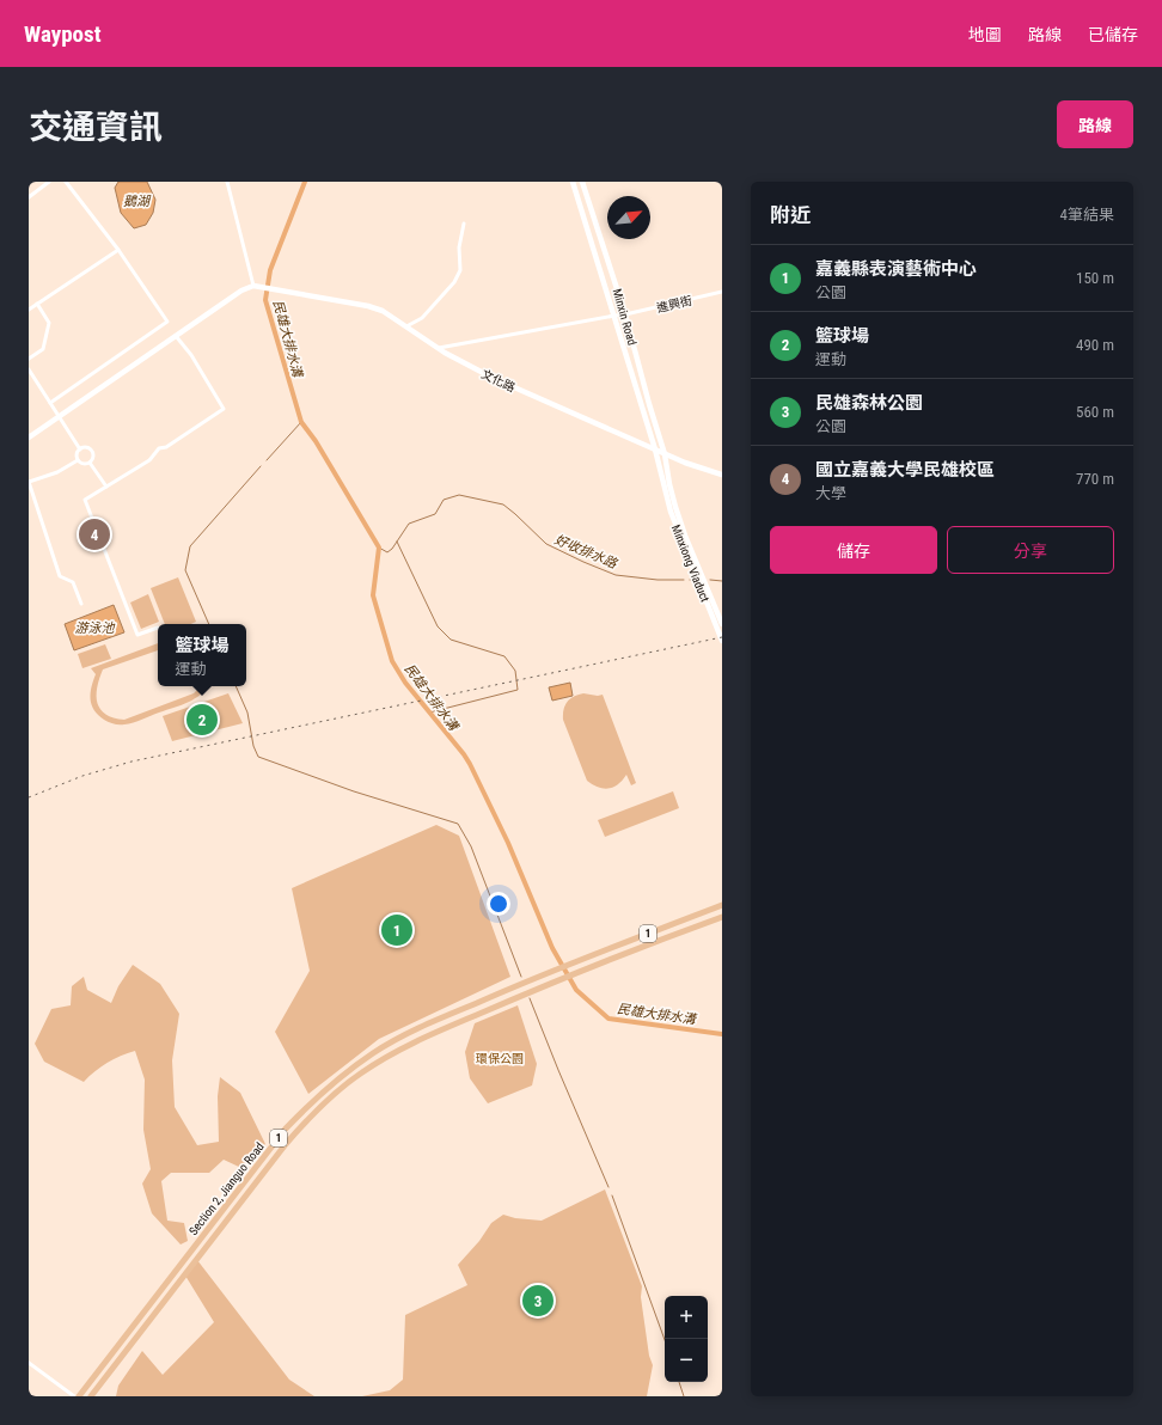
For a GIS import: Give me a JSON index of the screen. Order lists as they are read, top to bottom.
{
  "streets": {
    "main road": [
      "Minxin Road",
      "文化路",
      "Minxiong Viaduct",
      "1",
      "Section 2, Jianguo Road"
    ],
    "street": ["進興街"]
  },
  "crossings": [
    ["進興街", "Minxin Road"],
    ["進興街", "文化路"],
    ["Minxin Road", "文化路"],
    ["Minxin Road", "Minxiong Viaduct"]
  ],
  "water": [
    "鵝湖",
    "民雄大排水溝",
    "好收排水路",
    "游泳池"
  ],
  "parks": ["環保公園"],
  "north": "top right",
  "page": {
    "header": "Waypost",
    "nav": ["地圖", "路線", "已儲存"],
    "title": "交通資訊",
    "buttons": [
      "路線",
      ["儲存", "分享"]
    ],
    "heading": ["附近", "4筆結果"],
    "list": [
      {
        "mark": "1",
        "name": "嘉義縣表演藝術中心",
        "note": "公園",
        "value": "150 m"
      },
      {
        "mark": "2",
        "name": "籃球場",
        "note": "運動",
        "value": "490 m"
      },
      {
        "mark": "3",
        "name": "民雄森林公園",
        "note": "公園",
        "value": "560 m"
      },
      {
        "mark": "4",
        "name": "國立嘉義大學民雄校區",
        "note": "大學",
        "value": "770 m"
      }
    ],
    "pins": [
      "4",
      "2",
      "1",
      "3"
    ],
    "popup": ["籃球場", "運動"],
    "map_buttons": ["+", "−"]
  }
}
